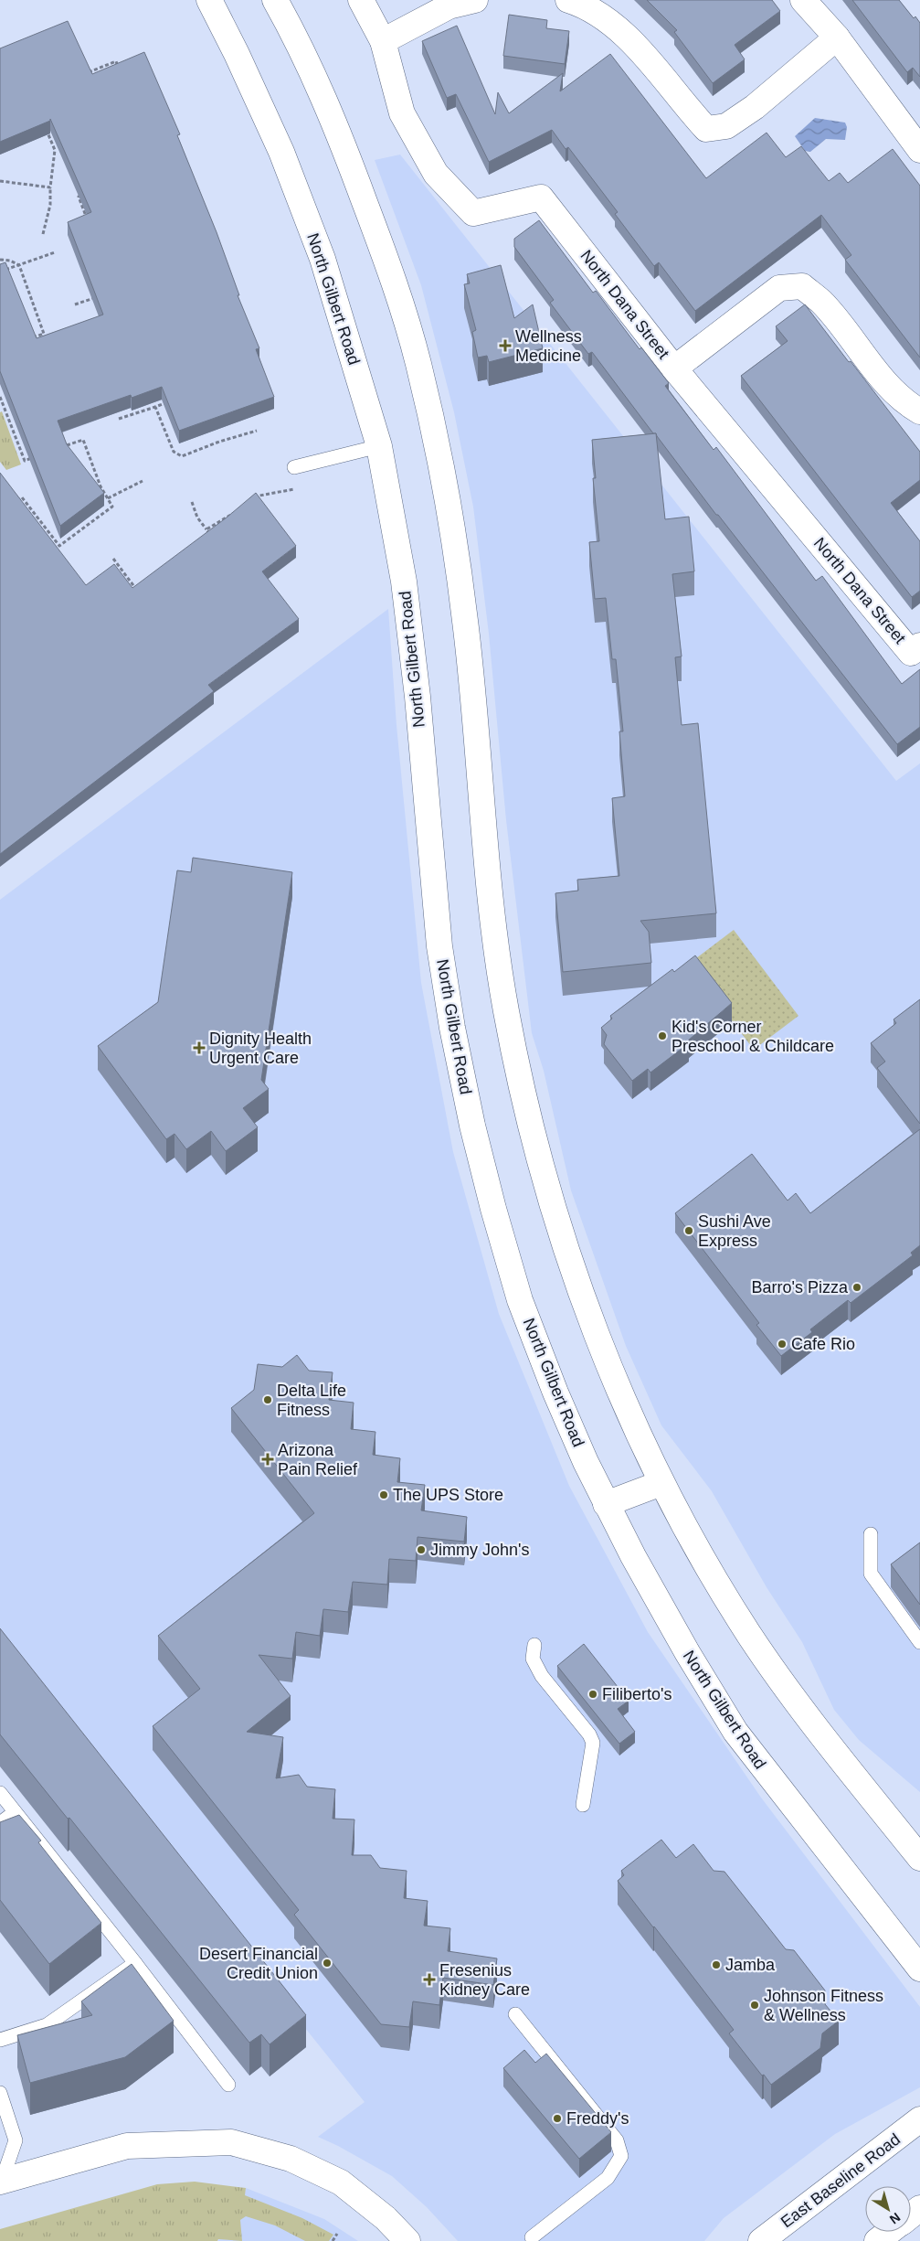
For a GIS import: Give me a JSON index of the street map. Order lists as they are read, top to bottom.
{
  "streets": {
    "main road": ["North Gilbert Road", "North Dana Street", "East Baseline Road"]
  },
  "places": {
    "health": [
      "Wellness Medicine",
      "Dignity Health Urgent Care",
      "Arizona Pain Relief",
      "Fresenius Kidney Care"
    ],
    "other": [
      "Kid's Corner Preschool & Childcare",
      "Sushi Ave Express",
      "Barro's Pizza",
      "Cafe Rio",
      "Delta Life Fitness",
      "The UPS Store",
      "Jimmy John's",
      "Filiberto's",
      "Desert Financial Credit Union",
      "Jamba",
      "Johnson Fitness & Wellness",
      "Freddy's"
    ]
  },
  "north": "bottom right"
}
